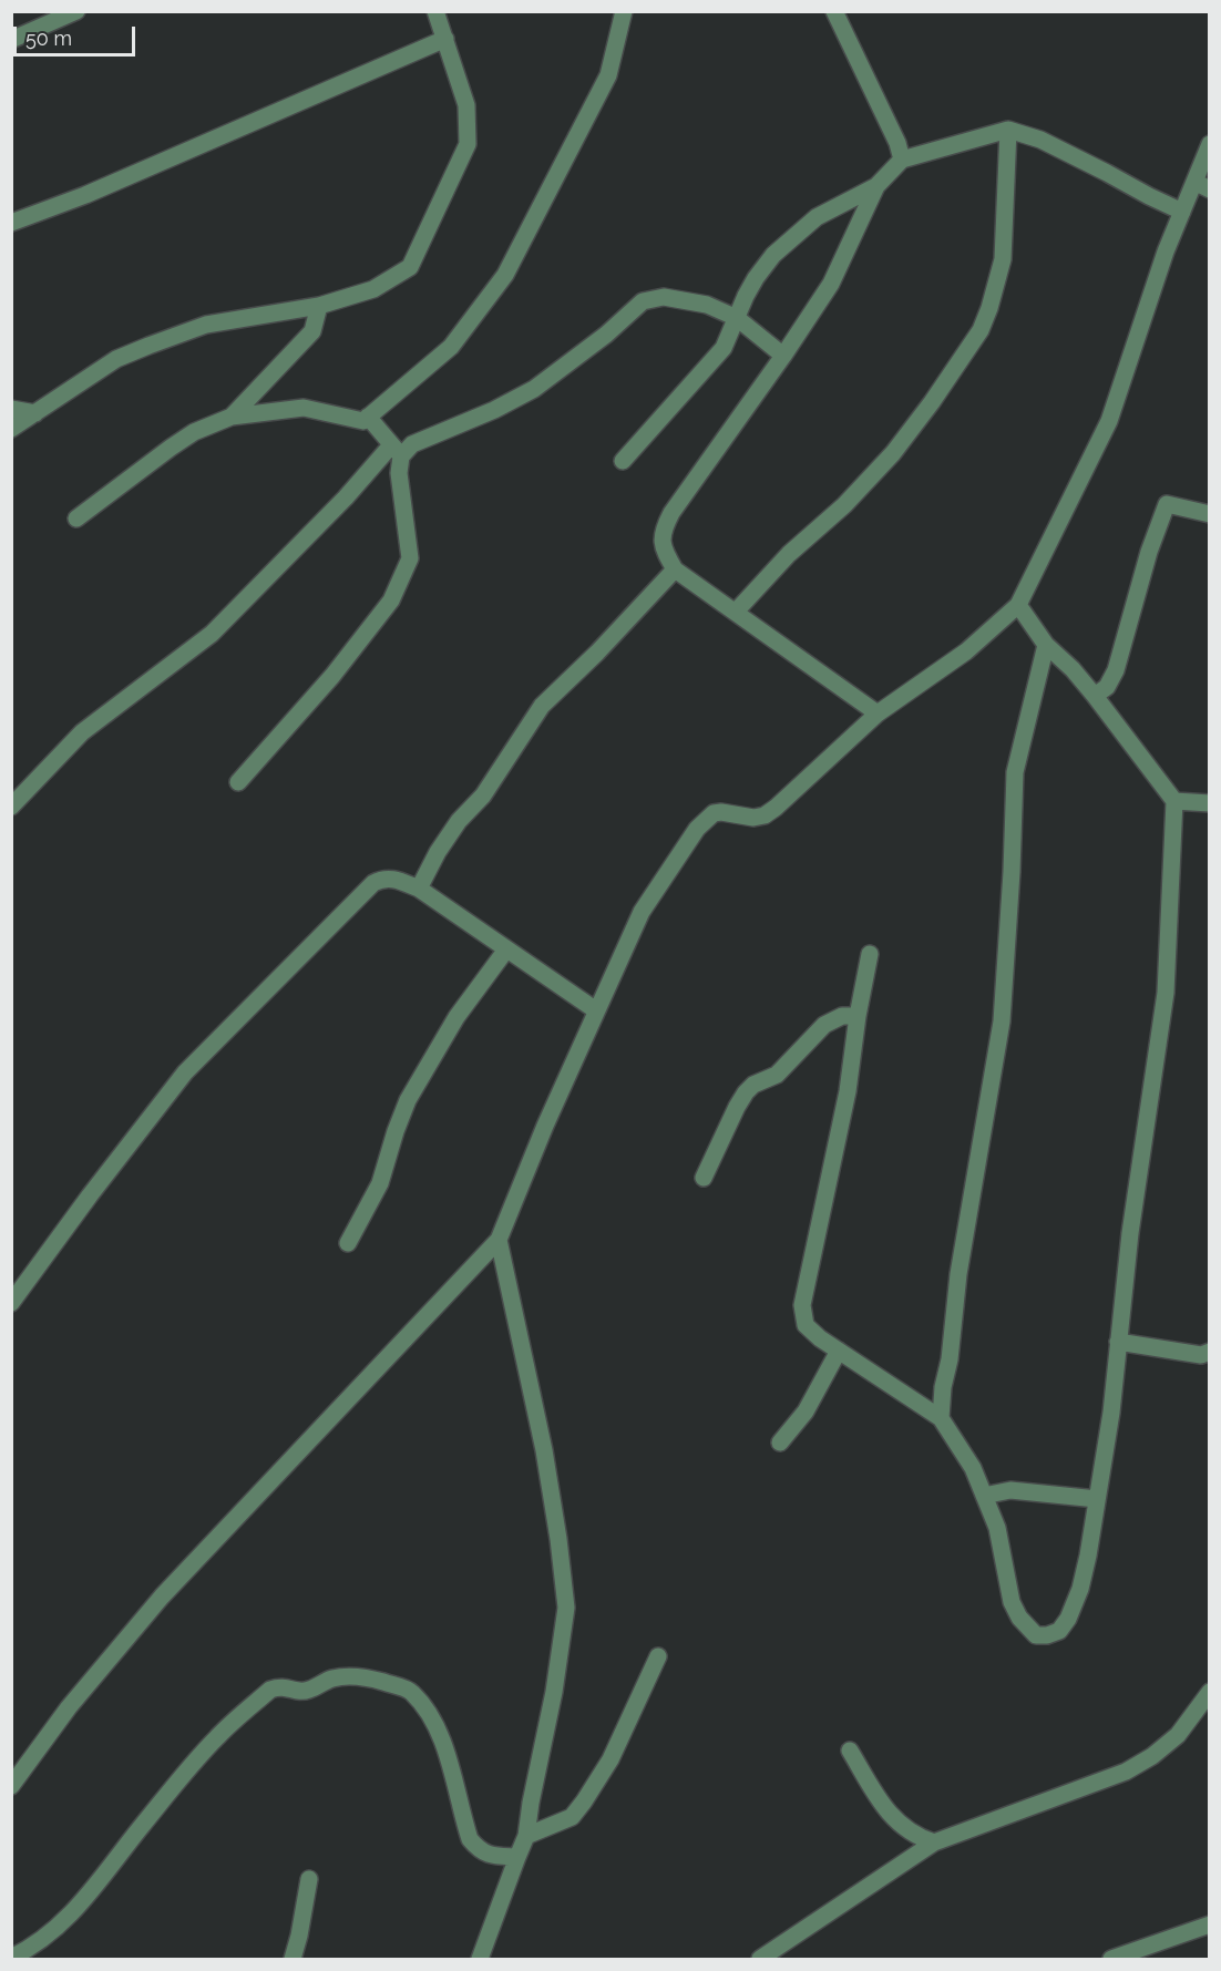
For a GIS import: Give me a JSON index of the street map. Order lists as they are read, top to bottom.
{
  "scale_bar": "50 m"
}
